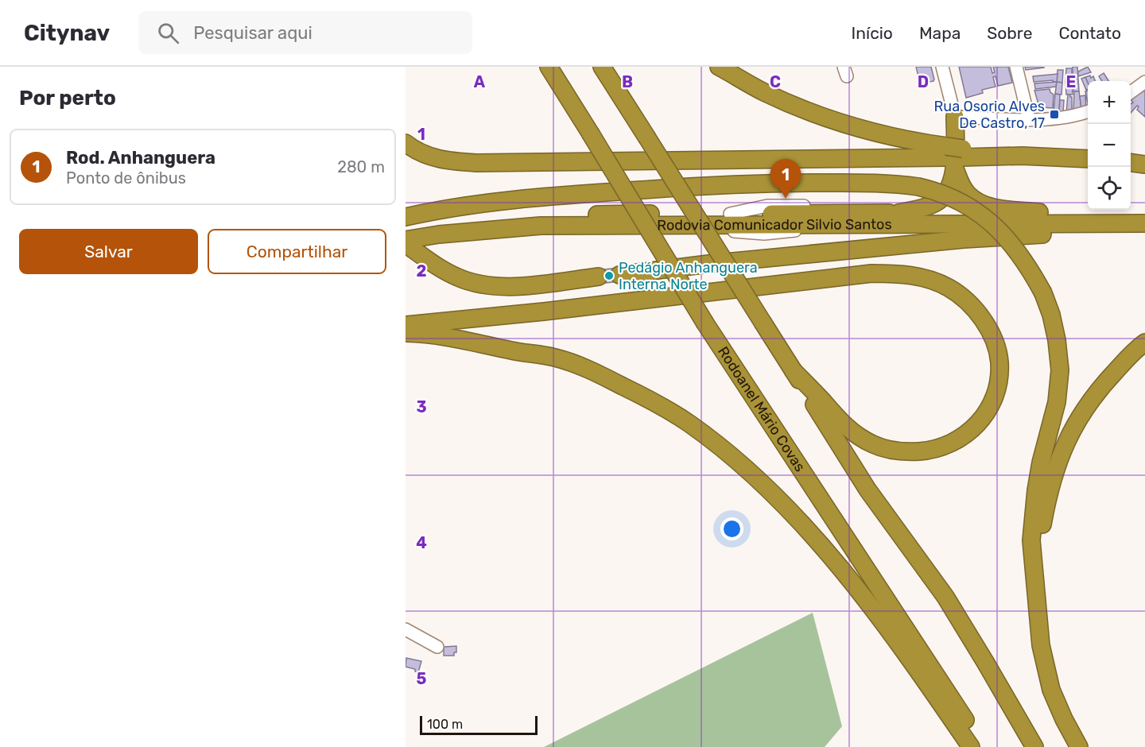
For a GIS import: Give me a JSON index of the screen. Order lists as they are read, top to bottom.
{
  "streets": {
    "highway": ["Rodovia Comunicador Silvio Santos", "Rodoanel Mário Covas"]
  },
  "places": {
    "transit": ["Rua Osorio Alves De Castro, 17"],
    "other": ["Pedágio Anhanguera Interna Norte"]
  },
  "scale_bar": "100 m",
  "page": {
    "header": "Citynav",
    "search": "Pesquisar aqui",
    "nav": [
      "Início",
      "Mapa",
      "Sobre",
      "Contato"
    ],
    "heading": "Por perto",
    "map_buttons": ["+", "−"],
    "list": [
      {
        "mark": "1",
        "name": "Rod. Anhanguera",
        "note": "Ponto de ônibus",
        "value": "280 m"
      }
    ],
    "pins": "1",
    "buttons": ["Salvar", "Compartilhar"],
    "scale": "100 m"
  },
  "grid": {
    "columns": [
      "A",
      "B",
      "C",
      "D",
      "E"
    ],
    "rows": [
      "1",
      "2",
      "3",
      "4",
      "5"
    ]
  }
}
